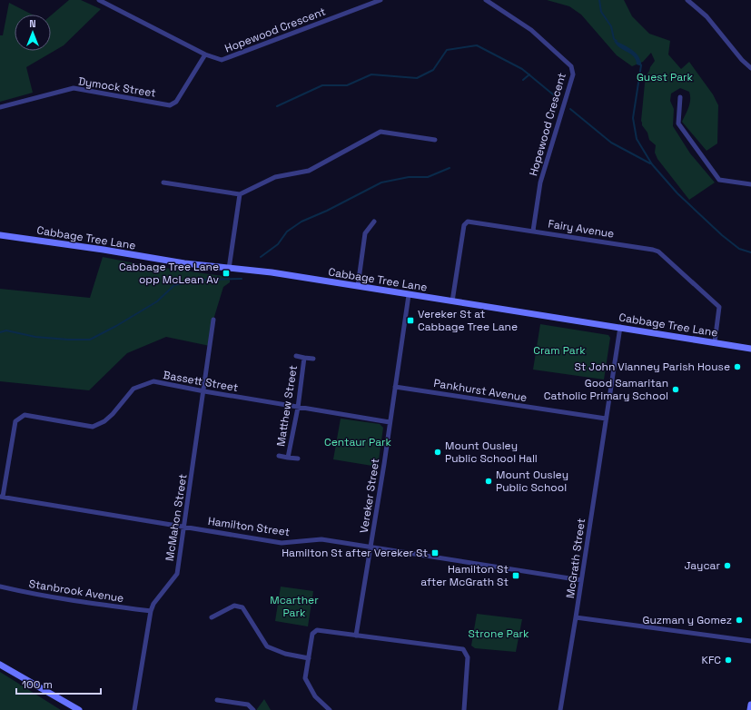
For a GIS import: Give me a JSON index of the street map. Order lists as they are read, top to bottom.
{
  "streets": {
    "main road": ["Cabbage Tree Lane"],
    "street": [
      "Hopewood Crescent",
      "Dymock Street",
      "Fairy Avenue",
      "Bassett Street",
      "Pankhurst Avenue",
      "Matthew Street",
      "Vereker Street",
      "McMahon Street",
      "Hamilton Street",
      "McGrath Street",
      "Stanbrook Avenue"
    ]
  },
  "crossings": [
    ["Hopewood Crescent", "Dymock Street"],
    ["Hopewood Crescent", "Fairy Avenue"],
    ["Fairy Avenue", "Cabbage Tree Lane"],
    ["Cabbage Tree Lane", "Vereker Street"],
    ["Cabbage Tree Lane", "McGrath Street"],
    ["Bassett Street", "Matthew Street"],
    ["Bassett Street", "Vereker Street"],
    ["Bassett Street", "McMahon Street"],
    ["Bassett Street", "Hamilton Street"],
    ["Pankhurst Avenue", "Vereker Street"],
    ["Pankhurst Avenue", "McGrath Street"],
    ["Vereker Street", "Hamilton Street"],
    ["McMahon Street", "Hamilton Street"],
    ["McMahon Street", "Stanbrook Avenue"],
    ["Hamilton Street", "McGrath Street"]
  ],
  "parks": [
    "Guest Park",
    "Cram Park",
    "Centaur Park",
    "Mcarther Park",
    "Strone Park"
  ],
  "places": {
    "transit": [
      "Cabbage Tree Lane opp McLean Av",
      "Vereker St at Cabbage Tree Lane",
      "Hamilton St after Vereker St",
      "Hamilton St after McGrath St"
    ],
    "other": [
      "St John Vianney Parish House",
      "Good Samaritan Catholic Primary School",
      "Mount Ousley Public School Hall",
      "Mount Ousley Public School",
      "Jaycar",
      "Guzman y Gomez",
      "KFC"
    ]
  },
  "scale_bar": "100 m",
  "north": "top"
}
